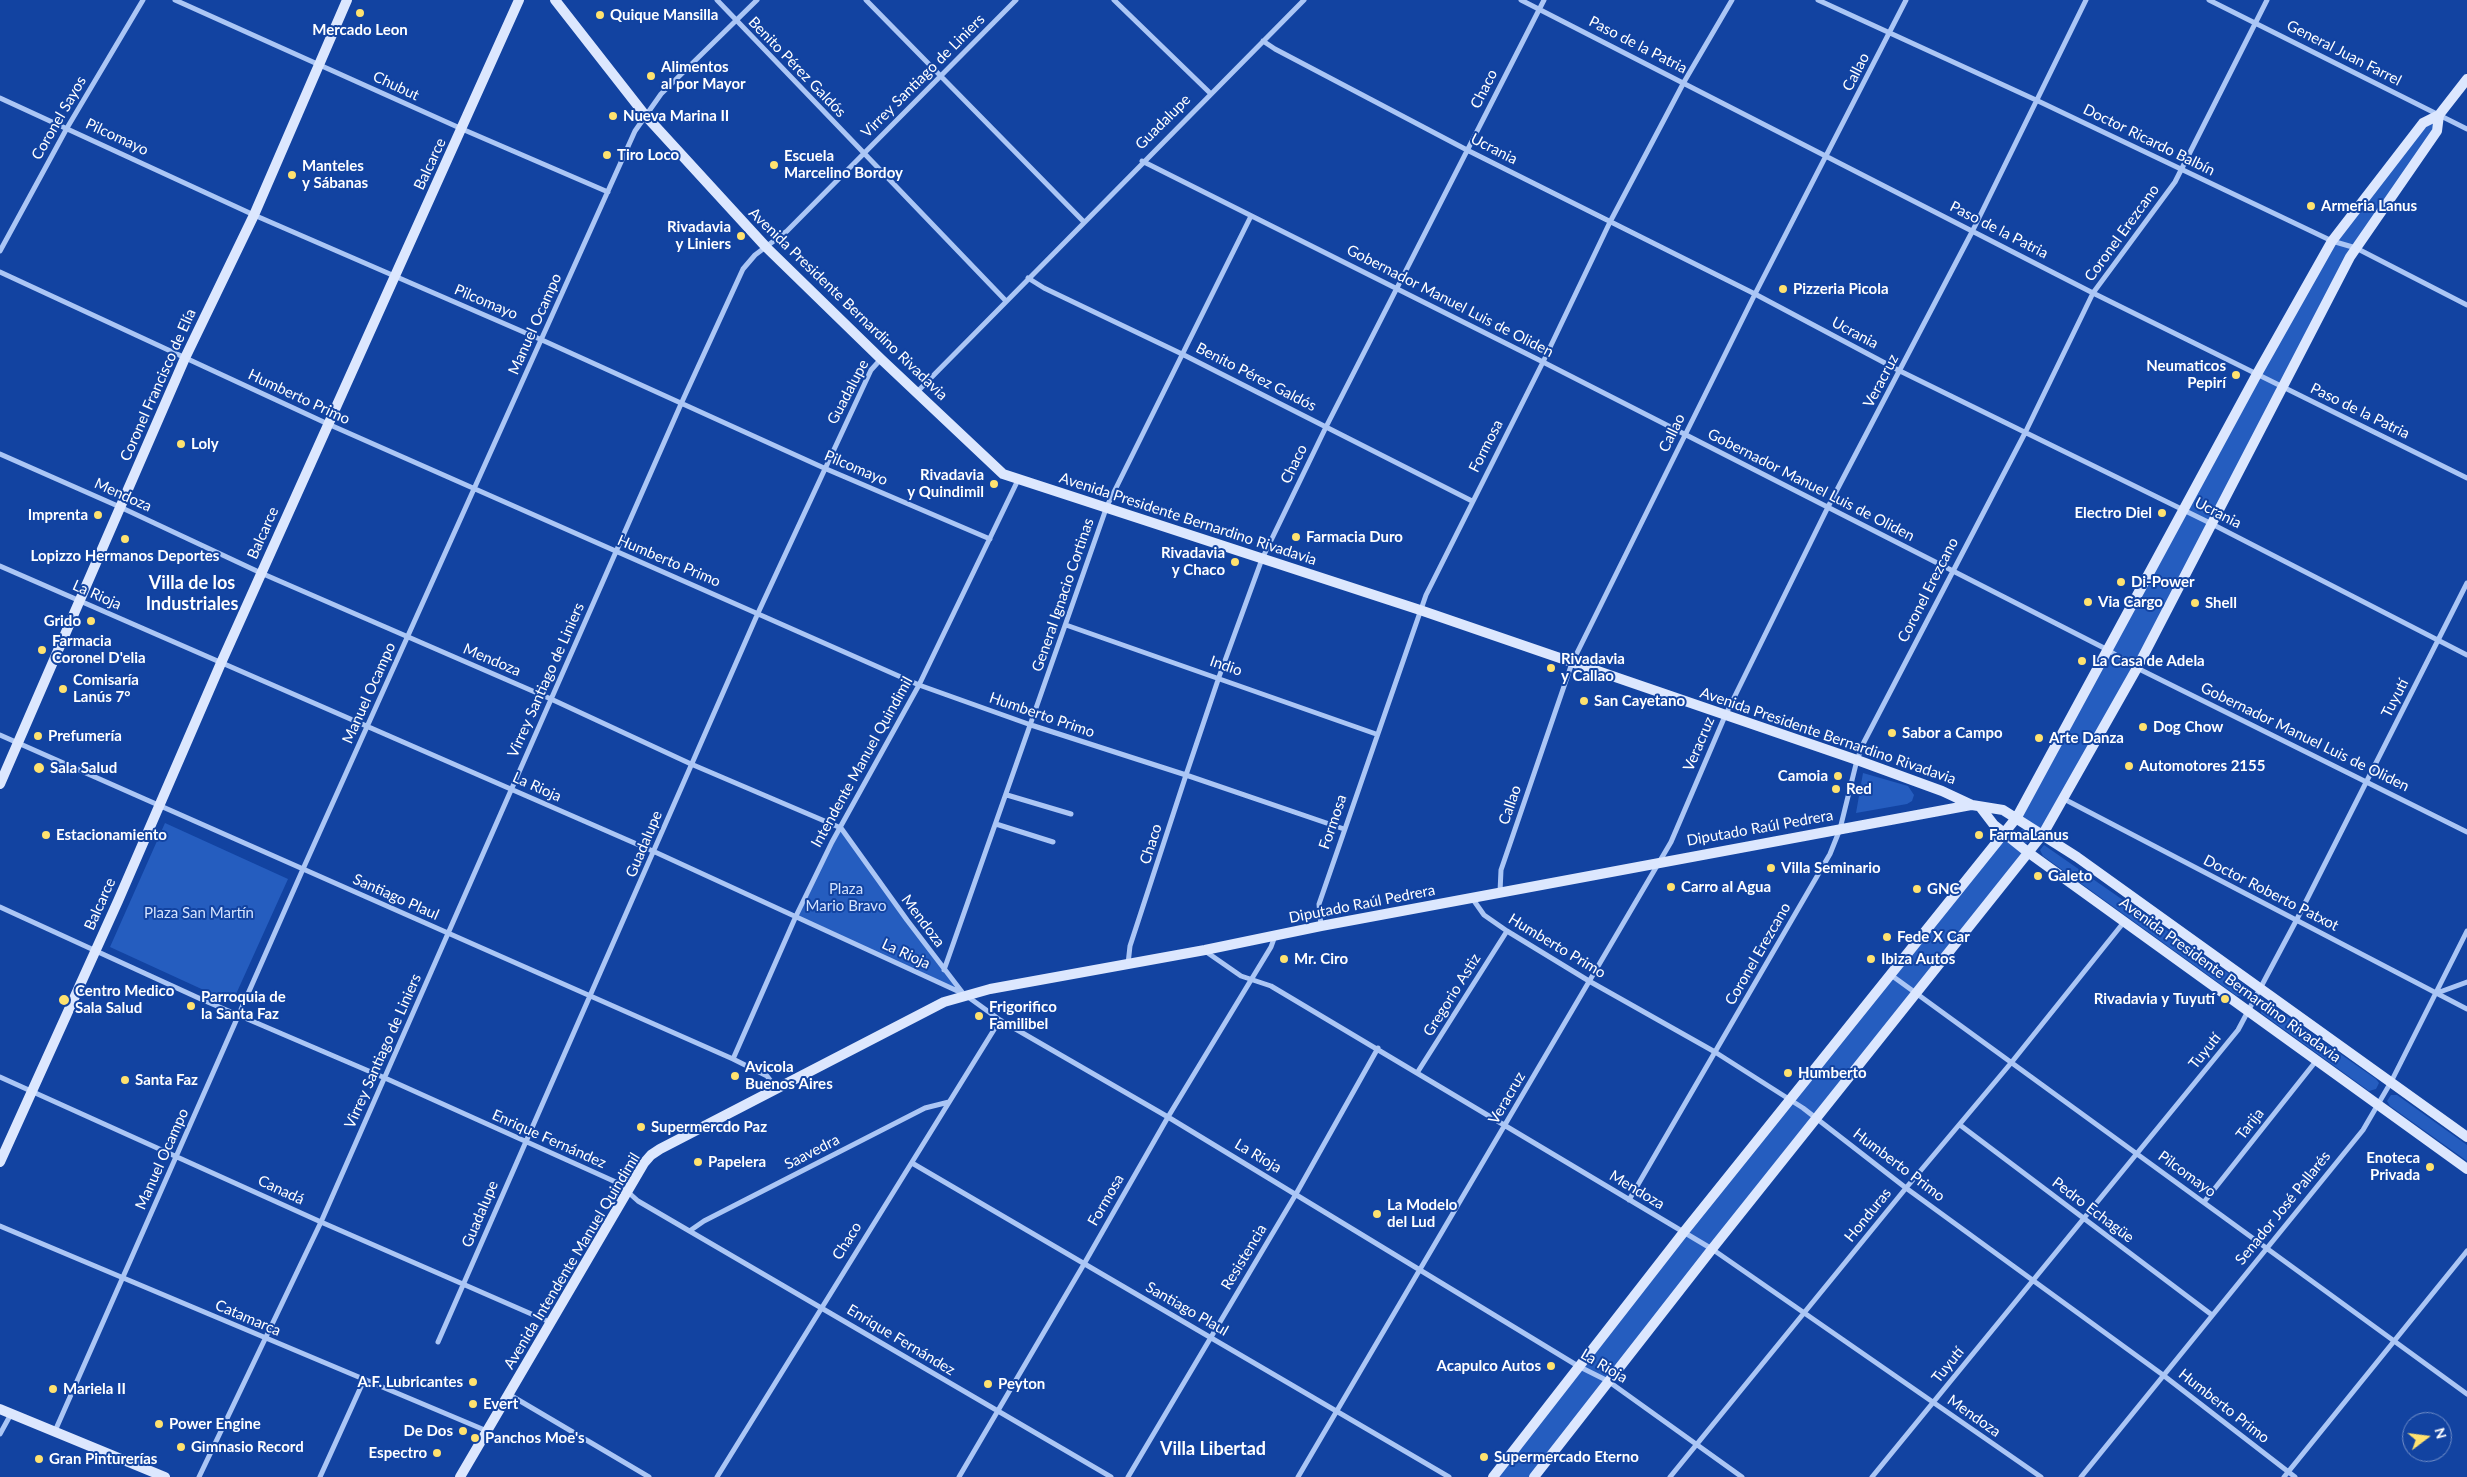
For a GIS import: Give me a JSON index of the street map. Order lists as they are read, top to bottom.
{
  "streets": {
    "street": [
      "Paso de la Patria",
      "General Juan Farrel",
      "Benito Pérez Galdós",
      "Callao",
      "Virrey Santiago de Liniers",
      "Chubut",
      "Chaco",
      "Coronel Sayos",
      "Guadalupe",
      "Pilcomayo",
      "Doctor Ricardo Balbín",
      "Ucrania",
      "Balcarce",
      "Coronel Erezcano",
      "Gobernador Manuel Luis de Oliden",
      "Avenida Presidente Bernardino Rivadavia",
      "Manuel Ocampo",
      "Veracruz",
      "Coronel Francisco de Elía",
      "Humberto Primo",
      "Formosa",
      "Mendoza",
      "La Rioja",
      "General Ignacio Cortinas",
      "Indio",
      "Tuyutí",
      "Intendente Manuel Quindimil",
      "Diputado Raúl Pedrera",
      "Doctor Roberto Patxot",
      "Santiago Plaul",
      "Gregorio Astiz",
      "Tarija",
      "Enrique Fernández",
      "Saavedra",
      "Canadá",
      "Senador José Pallarés",
      "Pedro Echagüe",
      "Honduras",
      "Resistencia",
      "Avenida Intendente Manuel Quindimil",
      "Catamarca"
    ]
  },
  "crossings": [
    ["Paso de la Patria", "Callao"],
    ["Paso de la Patria", "Chaco"],
    ["Paso de la Patria", "Coronel Erezcano"],
    ["Paso de la Patria", "Veracruz"],
    ["Paso de la Patria", "Formosa"],
    ["General Juan Farrel", "Coronel Erezcano"],
    ["Benito Pérez Galdós", "Virrey Santiago de Liniers"],
    ["Benito Pérez Galdós", "Chaco"],
    ["Benito Pérez Galdós", "Guadalupe"],
    ["Benito Pérez Galdós", "Manuel Ocampo"],
    ["Benito Pérez Galdós", "Formosa"],
    ["Benito Pérez Galdós", "General Ignacio Cortinas"],
    ["Callao", "Doctor Ricardo Balbín"],
    ["Callao", "Ucrania"],
    ["Callao", "Gobernador Manuel Luis de Oliden"],
    ["Callao", "Avenida Presidente Bernardino Rivadavia"],
    ["Callao", "Diputado Raúl Pedrera"],
    ["Virrey Santiago de Liniers", "Pilcomayo"],
    ["Virrey Santiago de Liniers", "Avenida Presidente Bernardino Rivadavia"],
    ["Virrey Santiago de Liniers", "Humberto Primo"],
    ["Virrey Santiago de Liniers", "Mendoza"],
    ["Virrey Santiago de Liniers", "La Rioja"],
    ["Virrey Santiago de Liniers", "Santiago Plaul"],
    ["Virrey Santiago de Liniers", "Enrique Fernández"],
    ["Virrey Santiago de Liniers", "Canadá"],
    ["Virrey Santiago de Liniers", "Catamarca"],
    ["Chubut", "Balcarce"],
    ["Chubut", "Manuel Ocampo"],
    ["Chubut", "Coronel Francisco de Elía"],
    ["Chaco", "Ucrania"],
    ["Chaco", "Gobernador Manuel Luis de Oliden"],
    ["Chaco", "Avenida Presidente Bernardino Rivadavia"],
    ["Chaco", "Humberto Primo"],
    ["Chaco", "La Rioja"],
    ["Chaco", "Indio"],
    ["Chaco", "Diputado Raúl Pedrera"],
    ["Chaco", "Santiago Plaul"],
    ["Chaco", "Enrique Fernández"],
    ["Chaco", "Saavedra"],
    ["Coronel Sayos", "Pilcomayo"],
    ["Guadalupe", "Pilcomayo"],
    ["Guadalupe", "Ucrania"],
    ["Guadalupe", "Gobernador Manuel Luis de Oliden"],
    ["Guadalupe", "Avenida Presidente Bernardino Rivadavia"],
    ["Guadalupe", "Humberto Primo"],
    ["Guadalupe", "Mendoza"],
    ["Guadalupe", "La Rioja"],
    ["Guadalupe", "Santiago Plaul"],
    ["Guadalupe", "Enrique Fernández"],
    ["Guadalupe", "Canadá"],
    ["Pilcomayo", "Balcarce"],
    ["Pilcomayo", "Manuel Ocampo"],
    ["Pilcomayo", "Coronel Francisco de Elía"],
    ["Pilcomayo", "Tuyutí"],
    ["Pilcomayo", "Intendente Manuel Quindimil"],
    ["Pilcomayo", "Tarija"],
    ["Pilcomayo", "Senador José Pallarés"],
    ["Pilcomayo", "Honduras"],
    ["Doctor Ricardo Balbín", "Coronel Erezcano"],
    ["Doctor Ricardo Balbín", "Veracruz"],
    ["Ucrania", "Coronel Erezcano"],
    ["Ucrania", "Veracruz"],
    ["Ucrania", "Formosa"],
    ["Ucrania", "Tuyutí"],
    ["Balcarce", "Humberto Primo"],
    ["Balcarce", "Mendoza"],
    ["Balcarce", "La Rioja"],
    ["Balcarce", "Santiago Plaul"],
    ["Balcarce", "Enrique Fernández"],
    ["Balcarce", "Canadá"],
    ["Coronel Erezcano", "Gobernador Manuel Luis de Oliden"],
    ["Coronel Erezcano", "Avenida Presidente Bernardino Rivadavia"],
    ["Coronel Erezcano", "Humberto Primo"],
    ["Coronel Erezcano", "Mendoza"],
    ["Coronel Erezcano", "Diputado Raúl Pedrera"],
    ["Gobernador Manuel Luis de Oliden", "Veracruz"],
    ["Gobernador Manuel Luis de Oliden", "Formosa"],
    ["Gobernador Manuel Luis de Oliden", "General Ignacio Cortinas"],
    ["Gobernador Manuel Luis de Oliden", "Tuyutí"],
    ["Avenida Presidente Bernardino Rivadavia", "Manuel Ocampo"],
    ["Avenida Presidente Bernardino Rivadavia", "Veracruz"],
    ["Avenida Presidente Bernardino Rivadavia", "Formosa"],
    ["Avenida Presidente Bernardino Rivadavia", "General Ignacio Cortinas"],
    ["Avenida Presidente Bernardino Rivadavia", "Tuyutí"],
    ["Avenida Presidente Bernardino Rivadavia", "Intendente Manuel Quindimil"],
    ["Avenida Presidente Bernardino Rivadavia", "Diputado Raúl Pedrera"],
    ["Avenida Presidente Bernardino Rivadavia", "Tarija"],
    ["Avenida Presidente Bernardino Rivadavia", "Senador José Pallarés"],
    ["Avenida Presidente Bernardino Rivadavia", "Honduras"],
    ["Manuel Ocampo", "Humberto Primo"],
    ["Manuel Ocampo", "Mendoza"],
    ["Manuel Ocampo", "La Rioja"],
    ["Manuel Ocampo", "Santiago Plaul"],
    ["Manuel Ocampo", "Enrique Fernández"],
    ["Manuel Ocampo", "Canadá"],
    ["Manuel Ocampo", "Catamarca"],
    ["Veracruz", "Humberto Primo"],
    ["Veracruz", "Mendoza"],
    ["Veracruz", "La Rioja"],
    ["Veracruz", "Diputado Raúl Pedrera"],
    ["Veracruz", "Santiago Plaul"],
    ["Coronel Francisco de Elía", "Humberto Primo"],
    ["Coronel Francisco de Elía", "Mendoza"],
    ["Coronel Francisco de Elía", "La Rioja"],
    ["Coronel Francisco de Elía", "Santiago Plaul"],
    ["Humberto Primo", "Formosa"],
    ["Humberto Primo", "General Ignacio Cortinas"],
    ["Humberto Primo", "Tuyutí"],
    ["Humberto Primo", "Intendente Manuel Quindimil"],
    ["Humberto Primo", "Diputado Raúl Pedrera"],
    ["Humberto Primo", "Gregorio Astiz"],
    ["Humberto Primo", "Senador José Pallarés"],
    ["Humberto Primo", "Honduras"],
    ["Formosa", "Mendoza"],
    ["Formosa", "La Rioja"],
    ["Formosa", "Indio"],
    ["Formosa", "Diputado Raúl Pedrera"],
    ["Formosa", "Santiago Plaul"],
    ["Formosa", "Enrique Fernández"],
    ["Mendoza", "La Rioja"],
    ["Mendoza", "General Ignacio Cortinas"],
    ["Mendoza", "Tuyutí"],
    ["Mendoza", "Intendente Manuel Quindimil"],
    ["Mendoza", "Diputado Raúl Pedrera"],
    ["Mendoza", "Gregorio Astiz"],
    ["Mendoza", "Honduras"],
    ["Mendoza", "Resistencia"],
    ["La Rioja", "Intendente Manuel Quindimil"],
    ["La Rioja", "Diputado Raúl Pedrera"],
    ["La Rioja", "Honduras"],
    ["La Rioja", "Resistencia"],
    ["General Ignacio Cortinas", "Indio"],
    ["Tuyutí", "Doctor Roberto Patxot"],
    ["Tuyutí", "Pedro Echagüe"],
    ["Intendente Manuel Quindimil", "Santiago Plaul"],
    ["Diputado Raúl Pedrera", "Santiago Plaul"],
    ["Diputado Raúl Pedrera", "Avenida Intendente Manuel Quindimil"],
    ["Doctor Roberto Patxot", "Senador José Pallarés"],
    ["Santiago Plaul", "Resistencia"],
    ["Santiago Plaul", "Avenida Intendente Manuel Quindimil"],
    ["Enrique Fernández", "Saavedra"],
    ["Enrique Fernández", "Avenida Intendente Manuel Quindimil"],
    ["Canadá", "Avenida Intendente Manuel Quindimil"],
    ["Senador José Pallarés", "Pedro Echagüe"],
    ["Pedro Echagüe", "Honduras"],
    ["Avenida Intendente Manuel Quindimil", "Catamarca"]
  ],
  "districts": ["Villa de los Industriales", "Villa Libertad"],
  "parks": ["Plaza Mario Bravo", "Plaza San Martín"],
  "places": [
    "Mercado Leon",
    "Quique Mansilla",
    "Alimentos al por Mayor",
    "Nueva Marina II",
    "Tiro Loco",
    "Escuela Marcelino Bordoy",
    "Manteles y Sábanas",
    "Armeria Lanus",
    "Rivadavia y Liniers",
    "Pizzeria Picola",
    "Neumaticos Pepirí",
    "Loly",
    "Rivadavia y Quindimil",
    "Electro Diel",
    "Imprenta",
    "Farmacia Duro",
    "Lopizzo Hermanos Deportes",
    "Rivadavia y Chaco",
    "Di-Power",
    "Via Cargo",
    "Shell",
    "Grido",
    "Farmacia Coronel D'elia",
    "La Casa de Adela",
    "Rivadavia y Callao",
    "Comisaría Lanús 7°",
    "San Cayetano",
    "Dog Chow",
    "Sabor a Campo",
    "Prefumería",
    "Arte Danza",
    "Automotores 2155",
    "Sala Salud",
    "Camoia",
    "Red",
    "Estacionamiento",
    "FarmaLanus",
    "Villa Seminario",
    "Galeto",
    "Carro al Agua",
    "GNC",
    "Fede X Car",
    "Mr. Ciro",
    "Ibiza Autos",
    "Rivadavia y Tuyutí",
    "Centro Medico Sala Salud",
    "Parroquia de la Santa Faz",
    "Frigorifico Familibel",
    "Humberto",
    "Avicola Buenos Aires",
    "Santa Faz",
    "Supermercdo Paz",
    "Papelera",
    "Enoteca Privada",
    "La Modelo del Lud",
    "Acapulco Autos",
    "A.F. Lubricantes",
    "Peyton",
    "Mariela II",
    "Evert",
    "Power Engine",
    "De Dos",
    "Panchos Moe's",
    "Gimnasio Record",
    "Espectro",
    "Supermercado Eterno",
    "Gran Pinturerías"
  ],
  "north": "right"
}
